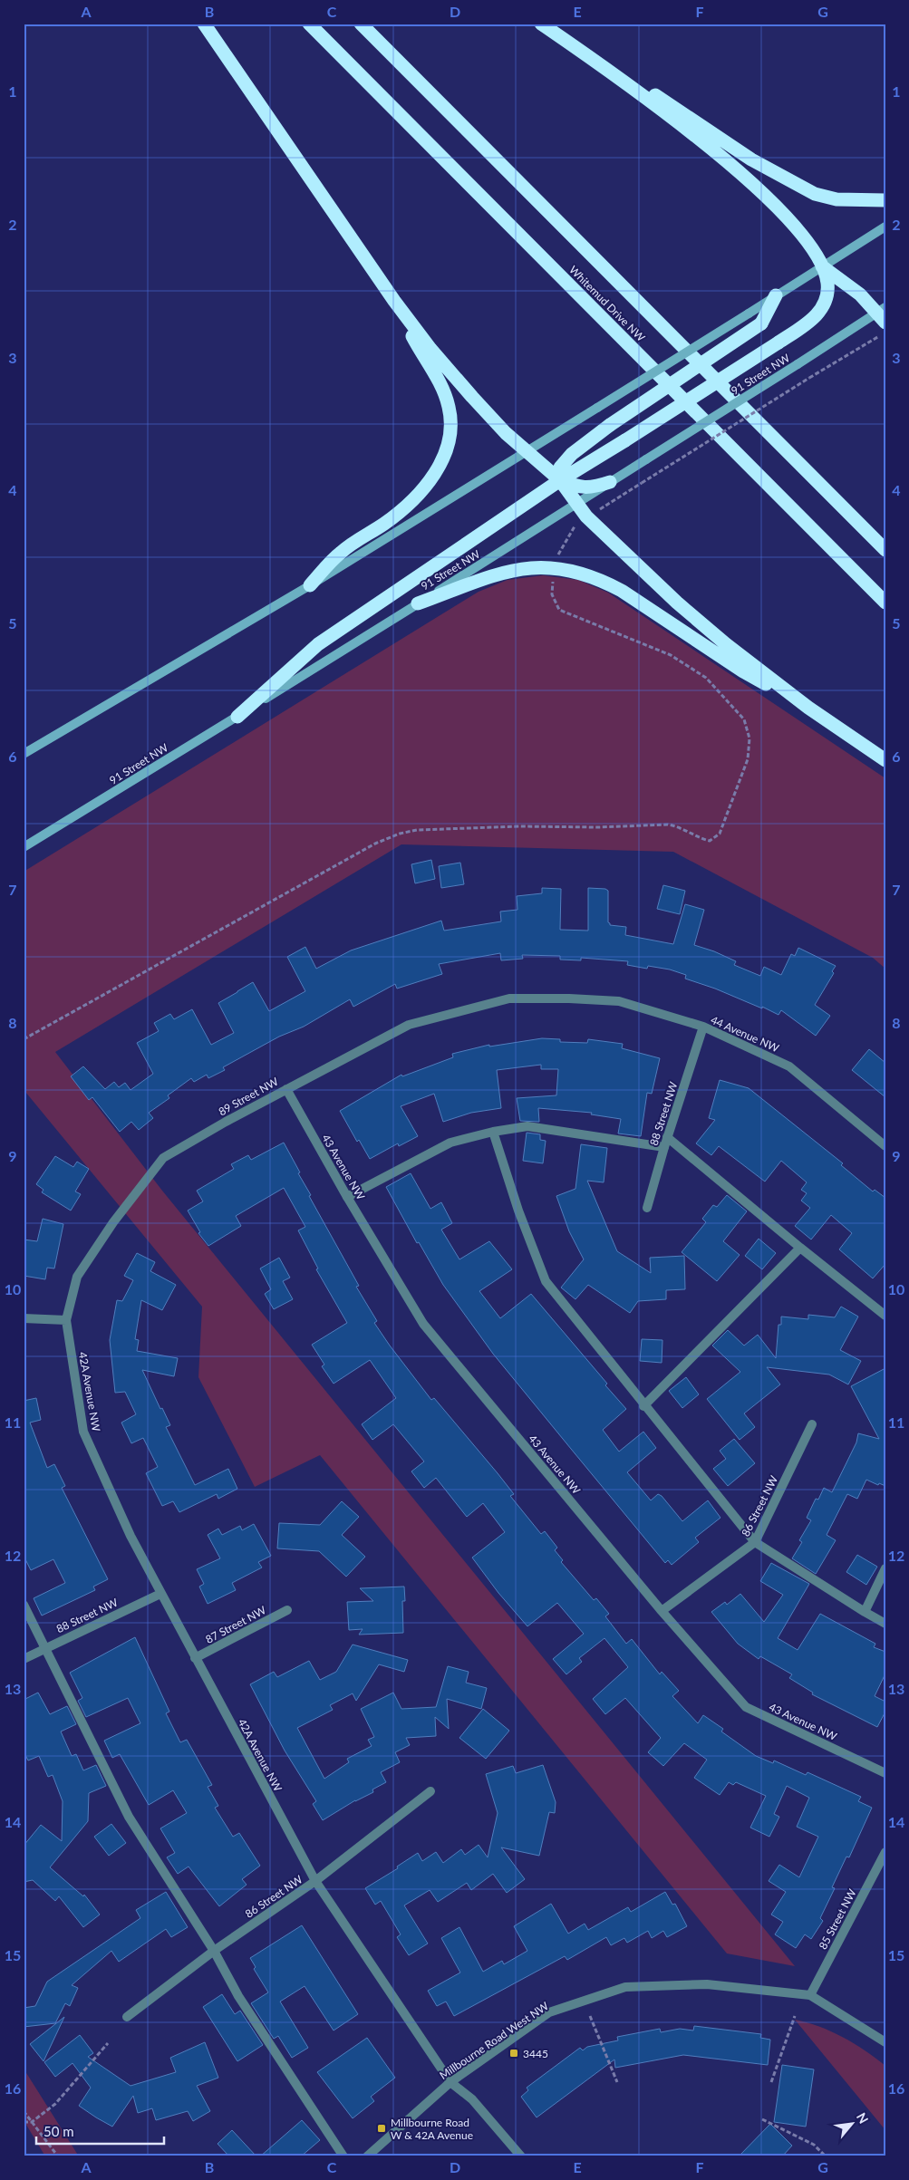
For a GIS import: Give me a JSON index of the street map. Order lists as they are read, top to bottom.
{
  "streets": {
    "highway": ["Whitemud Drive NW"],
    "main road": ["91 Street NW"],
    "street": [
      "44 Avenue NW",
      "89 Street NW",
      "88 Street NW",
      "43 Avenue NW",
      "42A Avenue NW",
      "86 Street NW",
      "87 Street NW",
      "85 Street NW",
      "Millbourne Road West NW"
    ]
  },
  "crossings": [
    ["44 Avenue NW", "89 Street NW"],
    ["44 Avenue NW", "88 Street NW"],
    ["89 Street NW", "43 Avenue NW"],
    ["89 Street NW", "42A Avenue NW"],
    ["88 Street NW", "42A Avenue NW"],
    ["43 Avenue NW", "86 Street NW"],
    ["42A Avenue NW", "86 Street NW"],
    ["42A Avenue NW", "87 Street NW"],
    ["42A Avenue NW", "Millbourne Road West NW"],
    ["85 Street NW", "Millbourne Road West NW"]
  ],
  "places": {
    "transit": ["3445", "Millbourne Road W & 42A Avenue"]
  },
  "scale_bar": "50 m",
  "north": "top right",
  "grid": {
    "columns": [
      "A",
      "B",
      "C",
      "D",
      "E",
      "F",
      "G"
    ],
    "rows": [
      "1",
      "2",
      "3",
      "4",
      "5",
      "6",
      "7",
      "8",
      "9",
      "10",
      "11",
      "12",
      "13",
      "14",
      "15",
      "16"
    ]
  }
}
